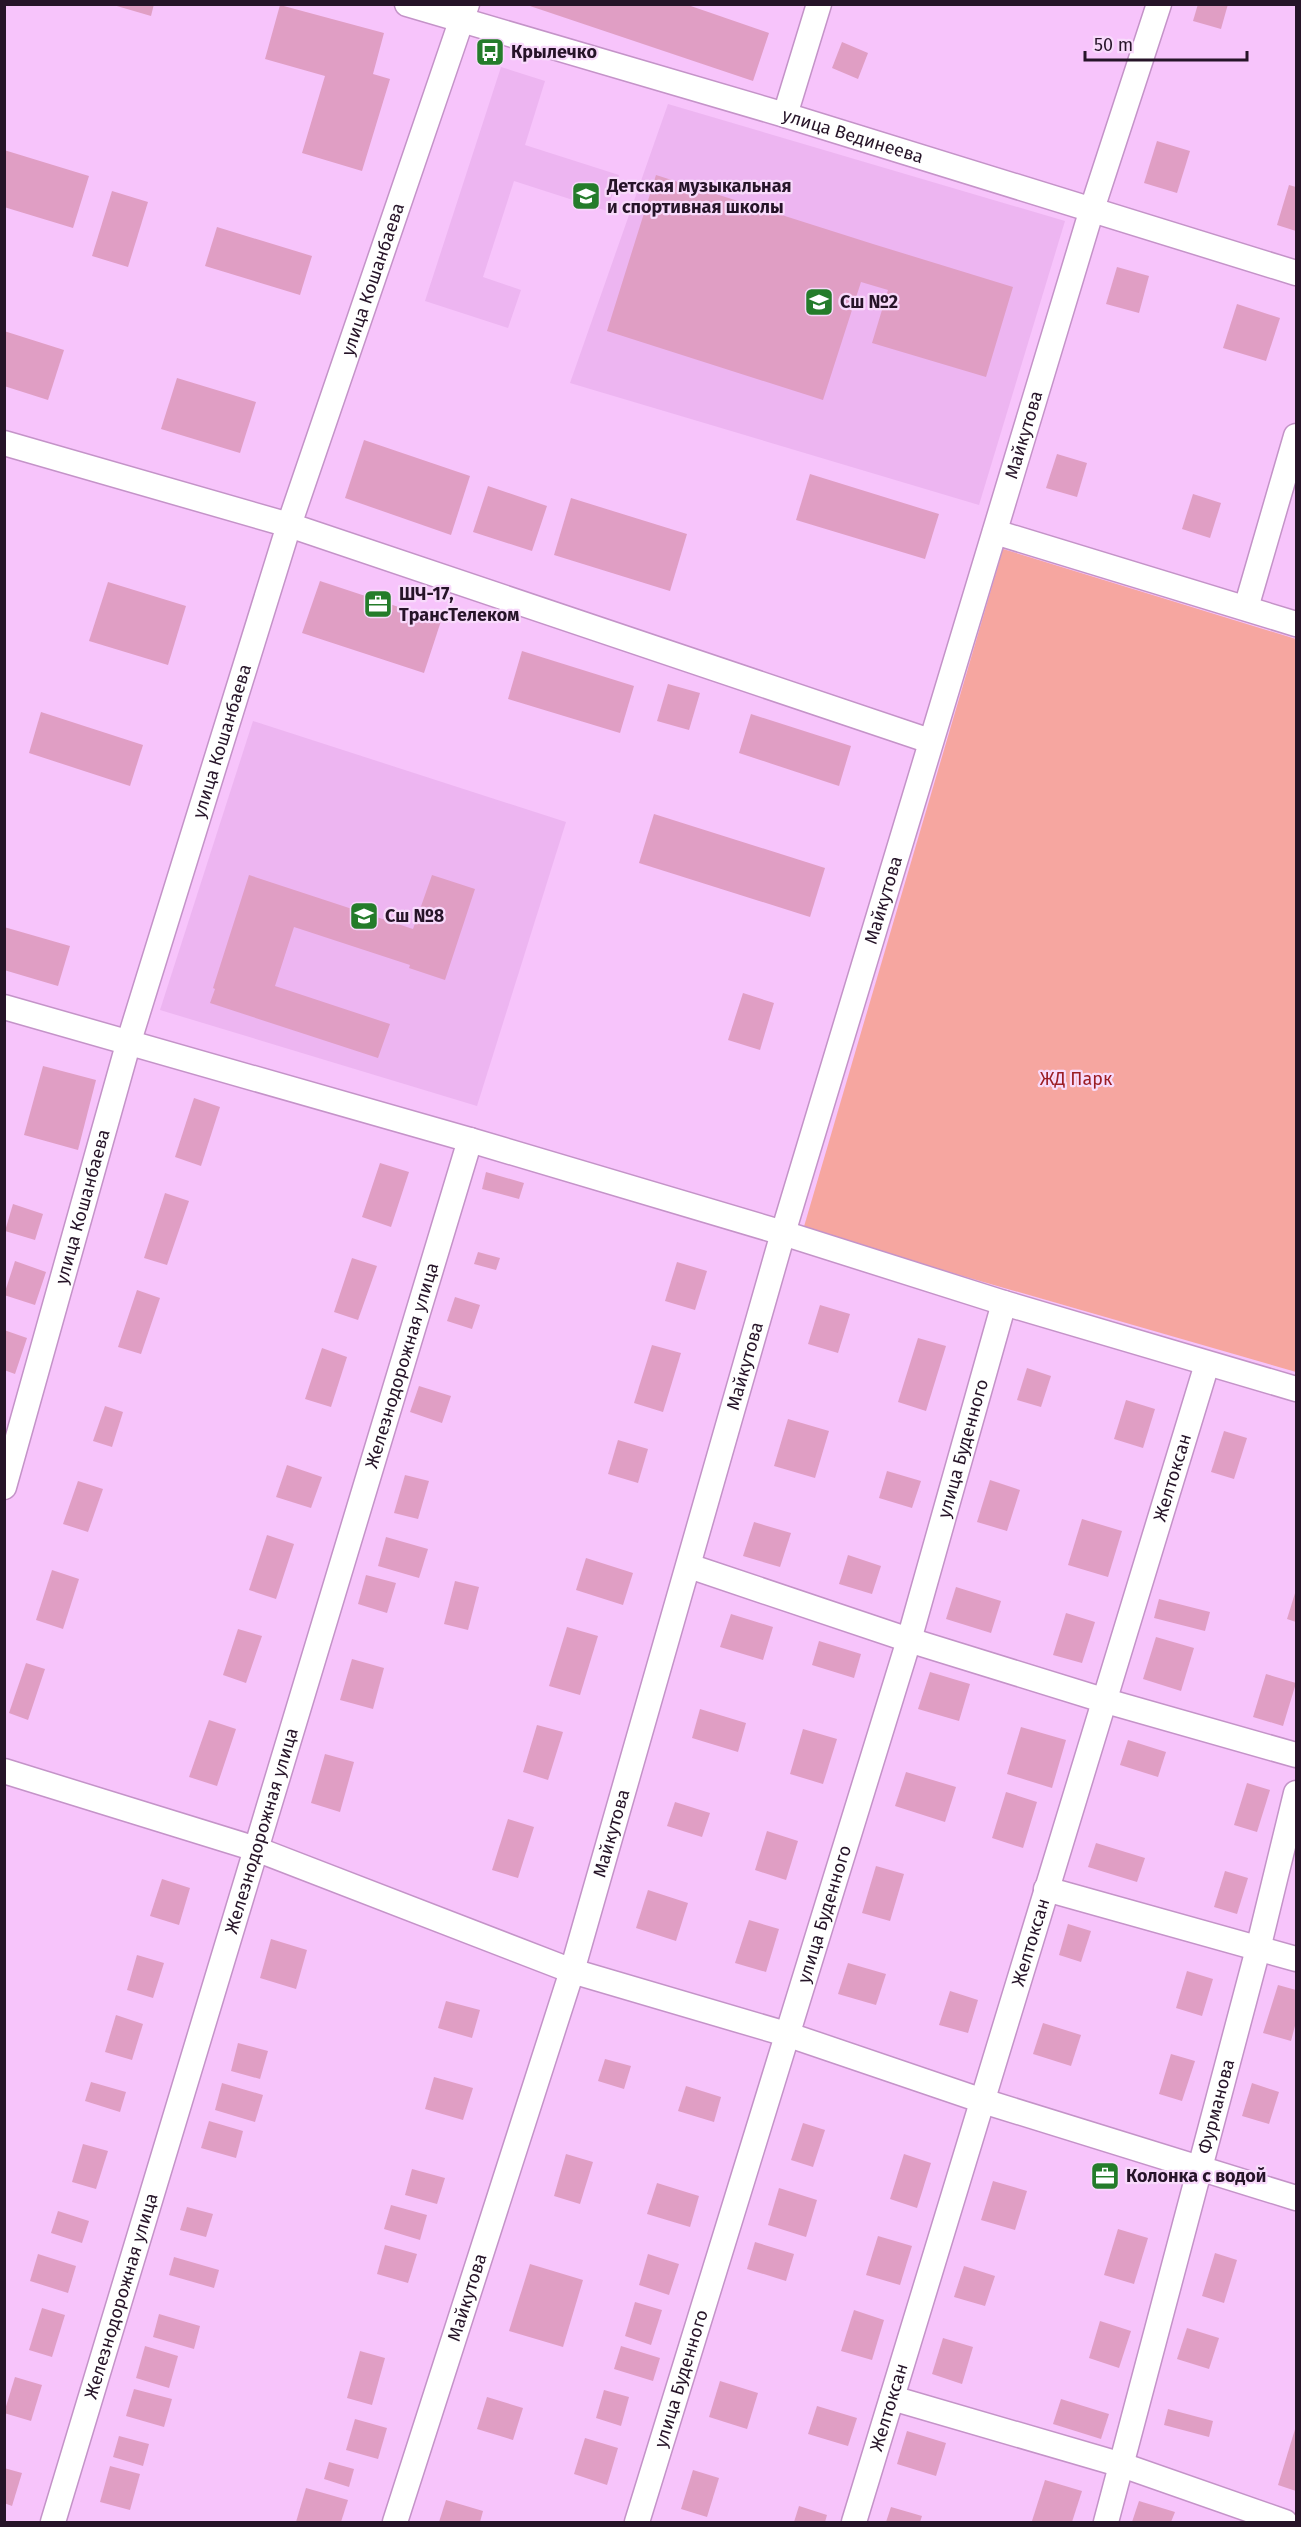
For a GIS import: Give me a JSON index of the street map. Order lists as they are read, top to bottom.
{
  "streets": {
    "street": [
      "улица Вединеева",
      "улица Кошанбаева",
      "Майкутова",
      "Железнодорожная улица",
      "улица Буденного",
      "Желтоксан",
      "Фурманова"
    ]
  },
  "crossings": [
    ["улица Вединеева", "улица Кошанбаева"],
    ["улица Вединеева", "Майкутова"]
  ],
  "parks": ["ЖД Парк"],
  "places": {
    "bus stop": ["Крылечко"],
    "school or university": ["Детская музыкальная и спортивная школы", "Сш №2", "Сш №8"],
    "office": ["ШЧ-17, ТрансТелеком", "Колонка с водой"]
  },
  "scale_bar": "50 m"
}
